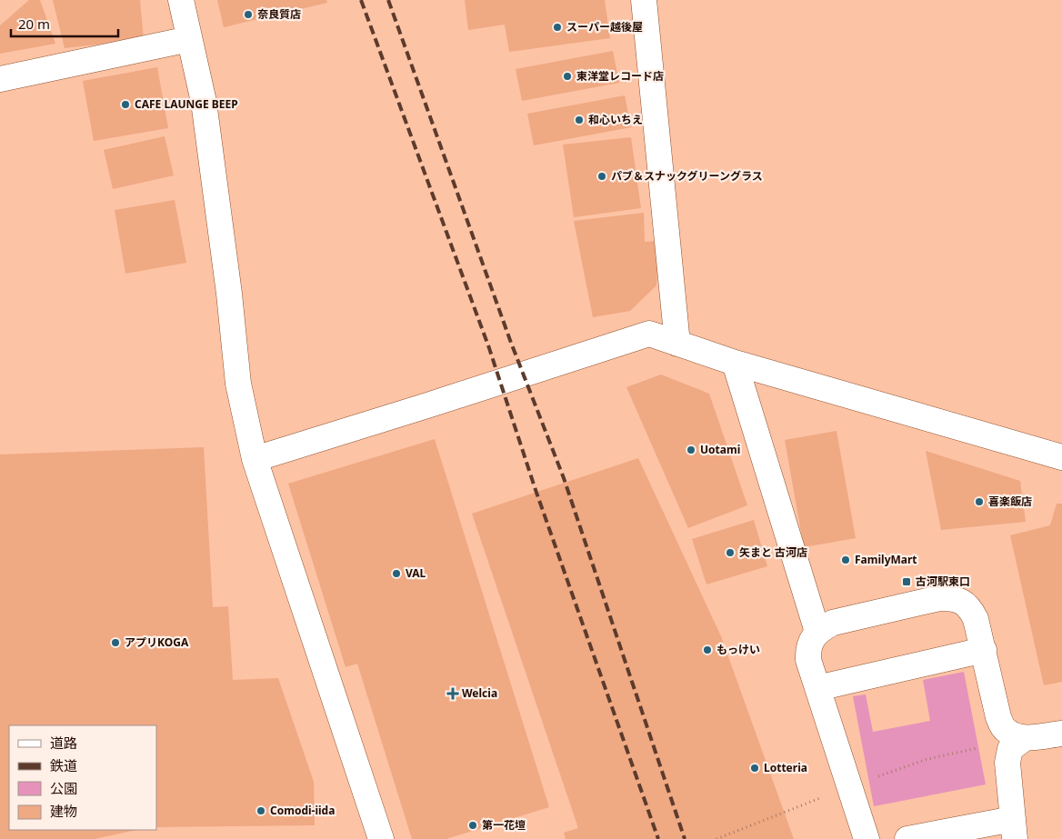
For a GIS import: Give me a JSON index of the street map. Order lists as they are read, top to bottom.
{
  "places": {
    "other": [
      "奈良質店",
      "スーパー越後屋",
      "東洋堂レコード店",
      "CAFE LAUNGE BEEP",
      "和心いちえ",
      "パブ＆スナックグリーングラス",
      "Uotami",
      "喜楽飯店",
      "矢まと 古河店",
      "FamilyMart",
      "VAL",
      "アプリKOGA",
      "もっけい",
      "Lotteria",
      "Comodi-iida",
      "第一花壇"
    ],
    "transit": ["古河駅東口"],
    "health": ["Welcia"]
  },
  "legend": [
    "道路",
    "鉄道",
    "公園",
    "建物"
  ],
  "scale_bar": "20 m"
}
